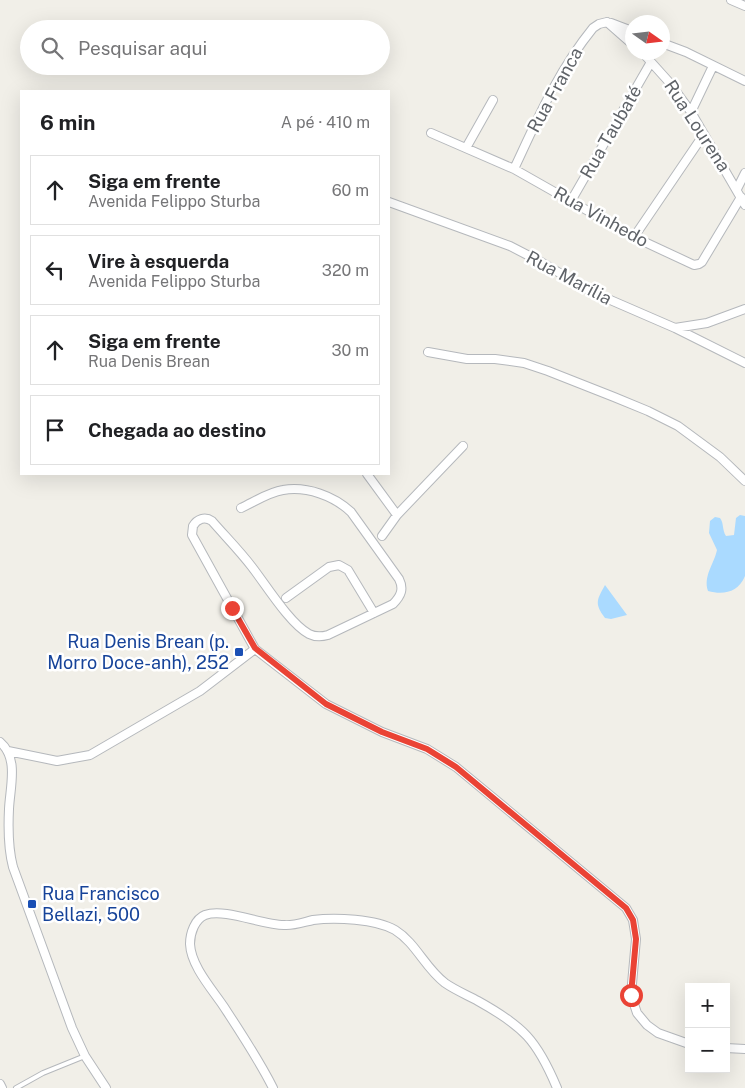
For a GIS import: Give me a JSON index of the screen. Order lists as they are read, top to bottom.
{
  "streets": {
    "street": [
      "Rua Franca",
      "Rua Lourena",
      "Rua Taubaté",
      "Rua Vinhedo",
      "Rua Marília"
    ]
  },
  "crossings": [
    ["Rua Franca", "Rua Vinhedo"],
    ["Rua Lourena", "Rua Taubaté"],
    ["Rua Lourena", "Rua Vinhedo"],
    ["Rua Taubaté", "Rua Vinhedo"]
  ],
  "places": {
    "transit": ["Rua Denis Brean (p. Morro Doce-anh), 252", "Rua Francisco Bellazi, 500"]
  },
  "north": "right",
  "page": {
    "search": "Pesquisar aqui",
    "heading": ["6 min", "A pé · 410 m"],
    "list": [
      ["Siga em frente", "Avenida Felippo Sturba", "60 m"],
      ["Vire à esquerda", "Avenida Felippo Sturba", "320 m"],
      ["Siga em frente", "Rua Denis Brean", "30 m"],
      "Chegada ao destino"
    ],
    "map_buttons": ["+", "−"]
  }
}
